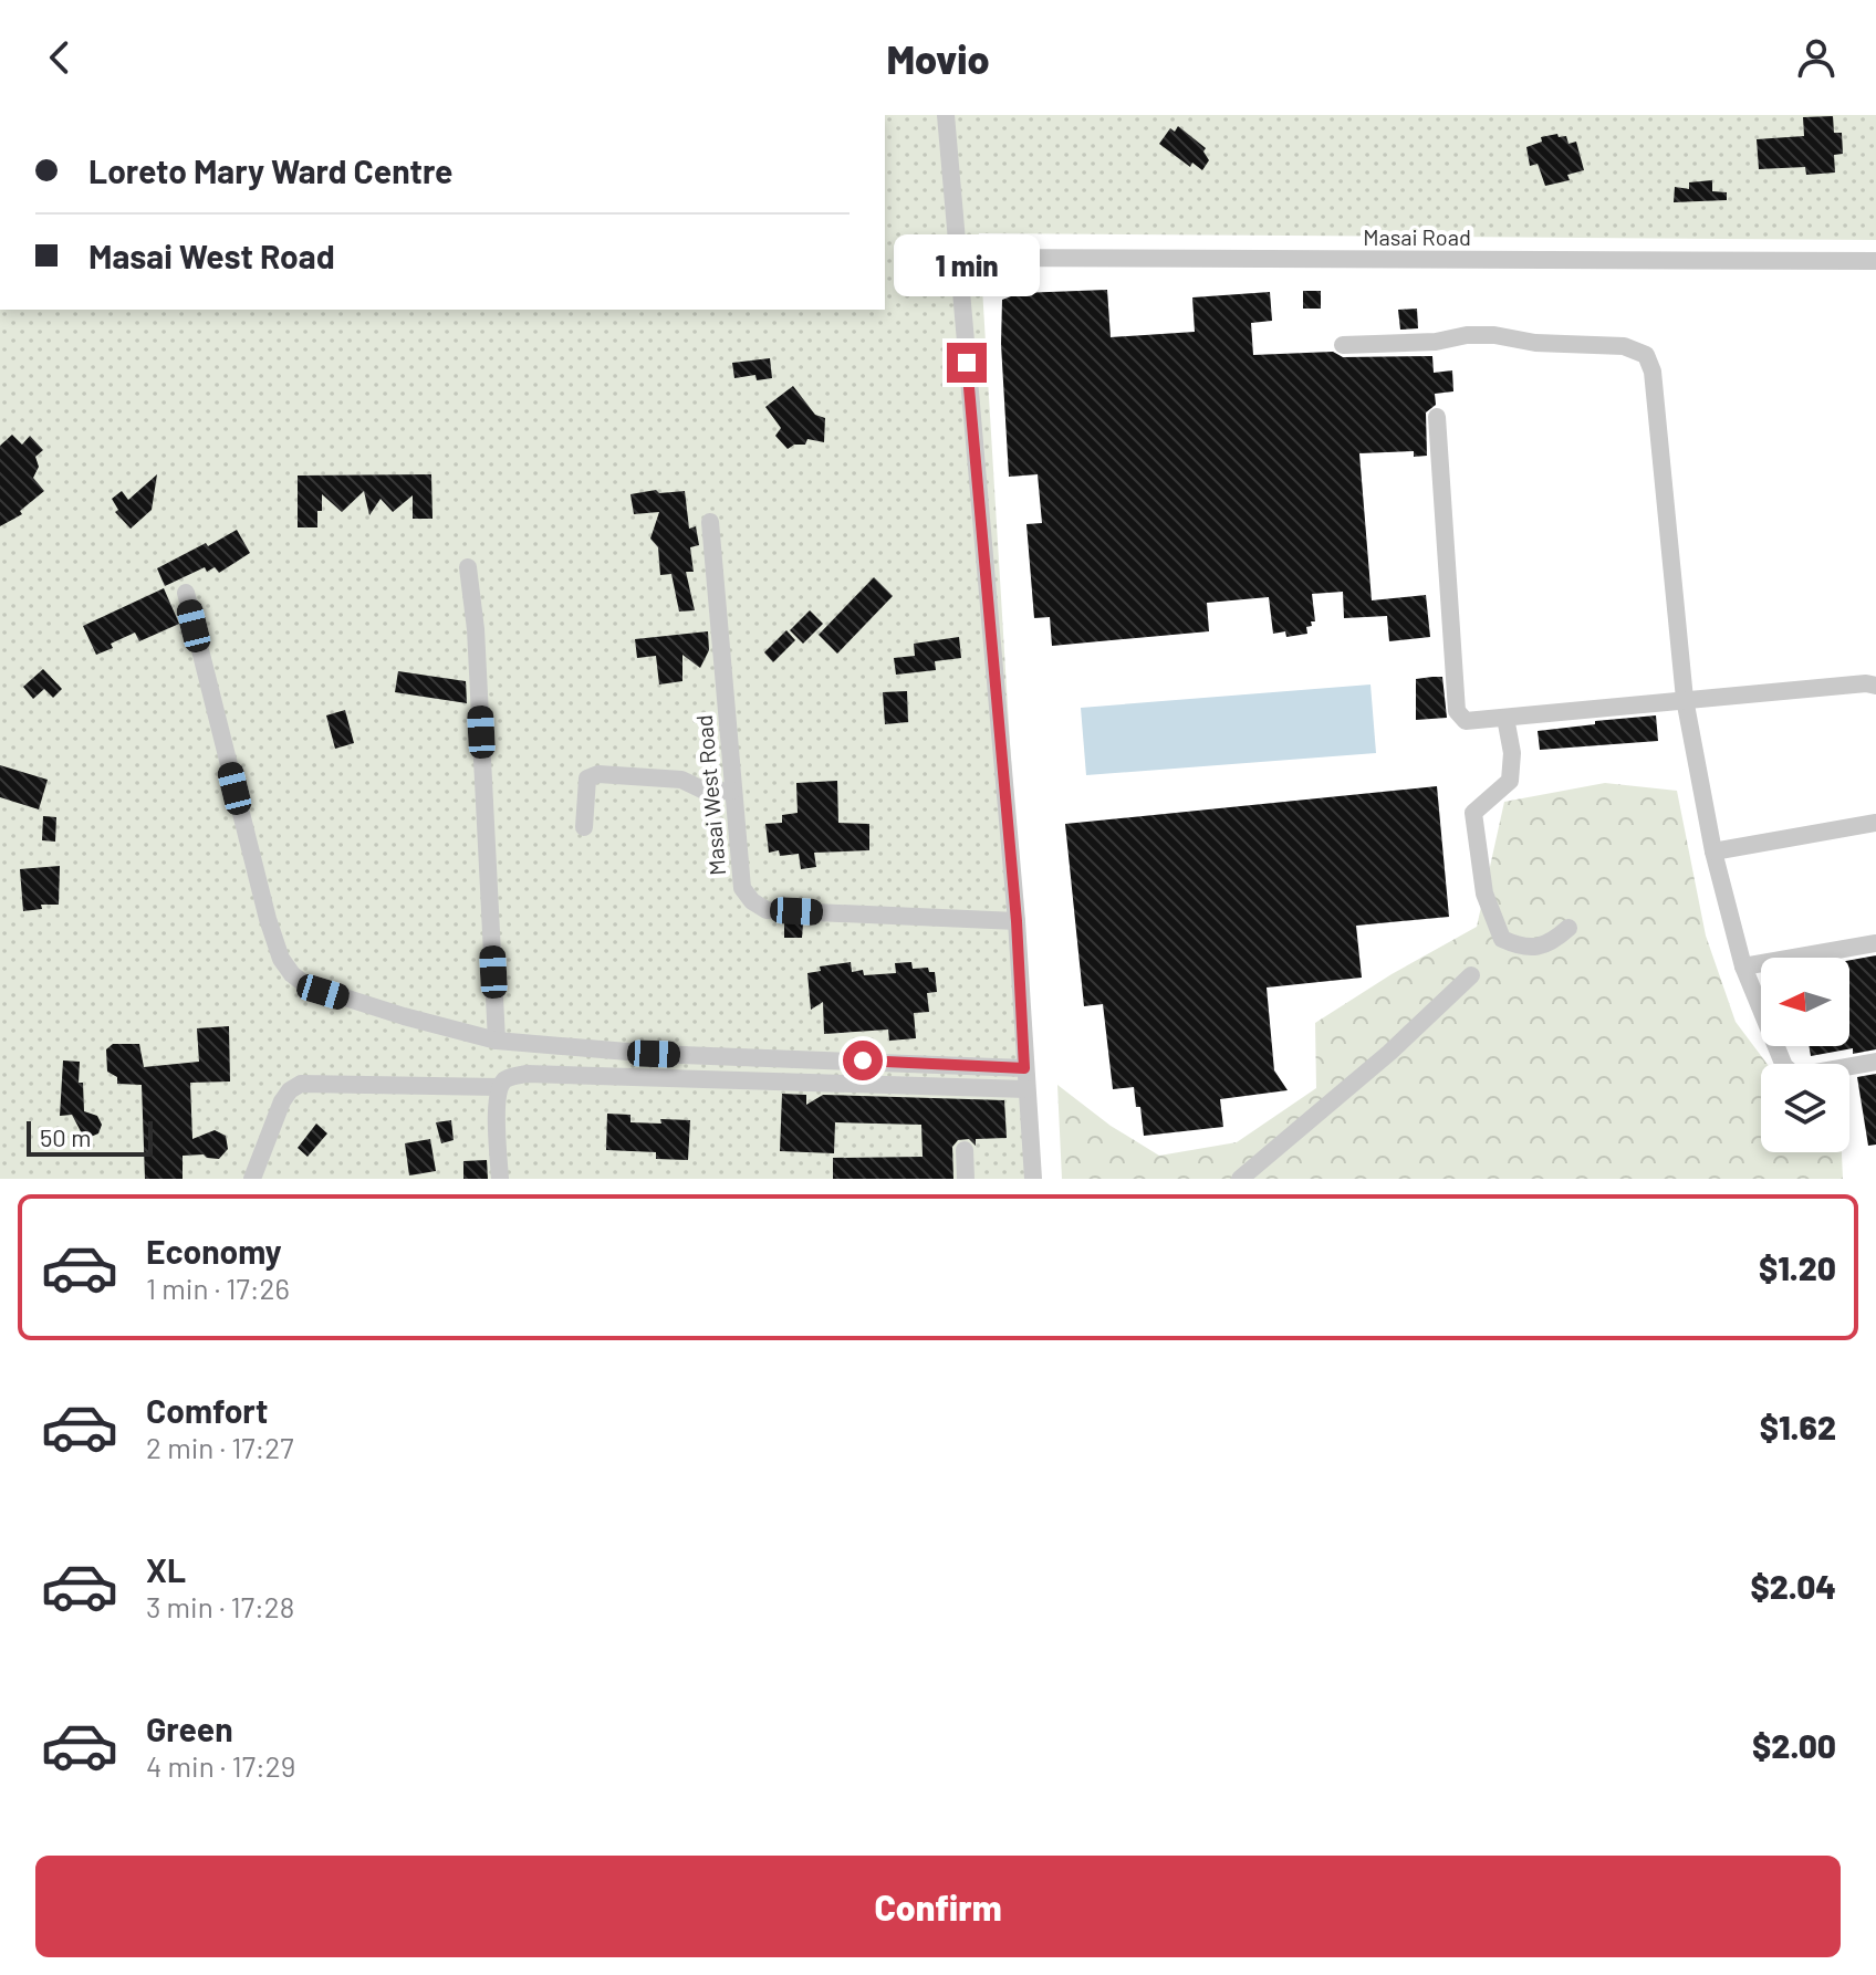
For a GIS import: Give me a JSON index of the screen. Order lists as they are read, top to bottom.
{
  "streets": {
    "street": ["Masai Road", "Masai West Road"]
  },
  "scale_bar": "50 m",
  "north": "left",
  "page": {
    "header": "Movio",
    "banner": ["Loreto Mary Ward Centre", "Masai West Road"],
    "bubble": "1 min",
    "scale": "50 m",
    "list": [
      {
        "name": "Economy",
        "note": "1 min · 17:26",
        "value": "$1.20"
      },
      {
        "name": "Comfort",
        "note": "2 min · 17:27",
        "value": "$1.62"
      },
      {
        "name": "XL",
        "note": "3 min · 17:28",
        "value": "$2.04"
      },
      {
        "name": "Green",
        "note": "4 min · 17:29",
        "value": "$2.00"
      }
    ],
    "buttons": "Confirm"
  }
}
